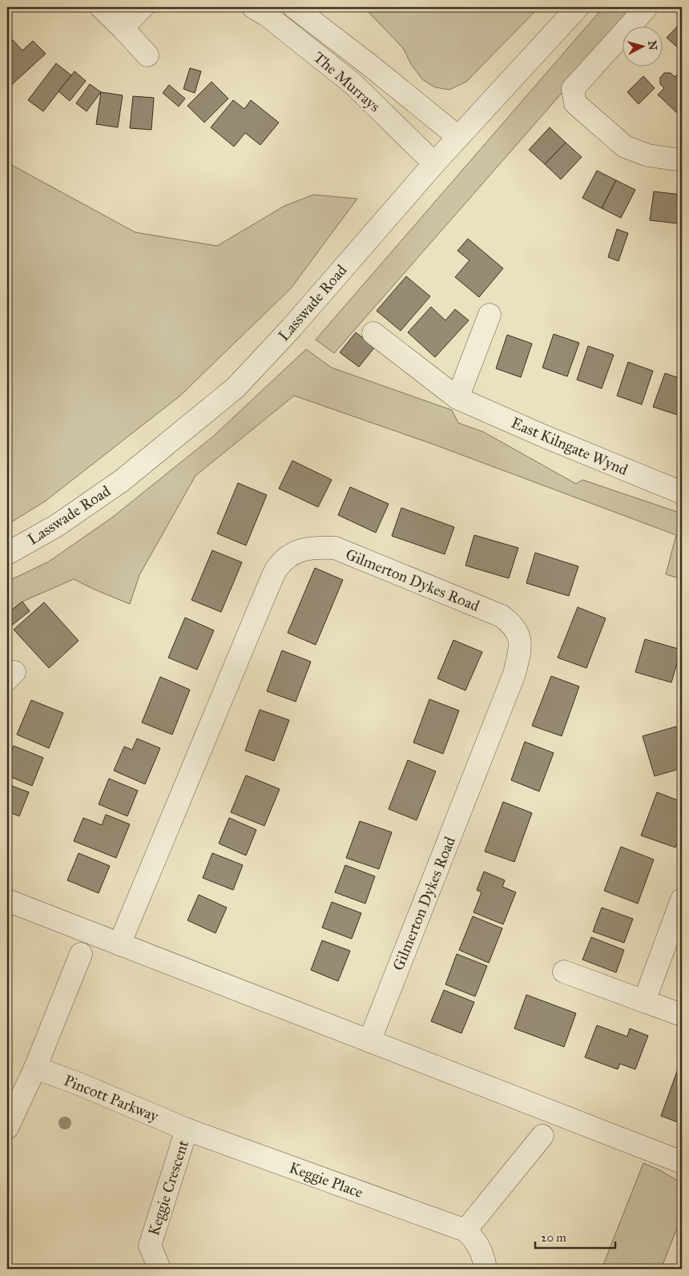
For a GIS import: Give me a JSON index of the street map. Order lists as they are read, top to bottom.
{
  "streets": {
    "street": [
      "The Murrays",
      "Lasswade Road",
      "East Kilngate Wynd",
      "Gilmerton Dykes Road",
      "Pincott Parkway",
      "Keggie Place",
      "Keggie Crescent"
    ]
  },
  "crossings": [
    ["The Murrays", "Lasswade Road"],
    ["Pincott Parkway", "Keggie Place"],
    ["Pincott Parkway", "Keggie Crescent"],
    ["Keggie Place", "Keggie Crescent"]
  ],
  "scale_bar": "20 m",
  "north": "right"
}
